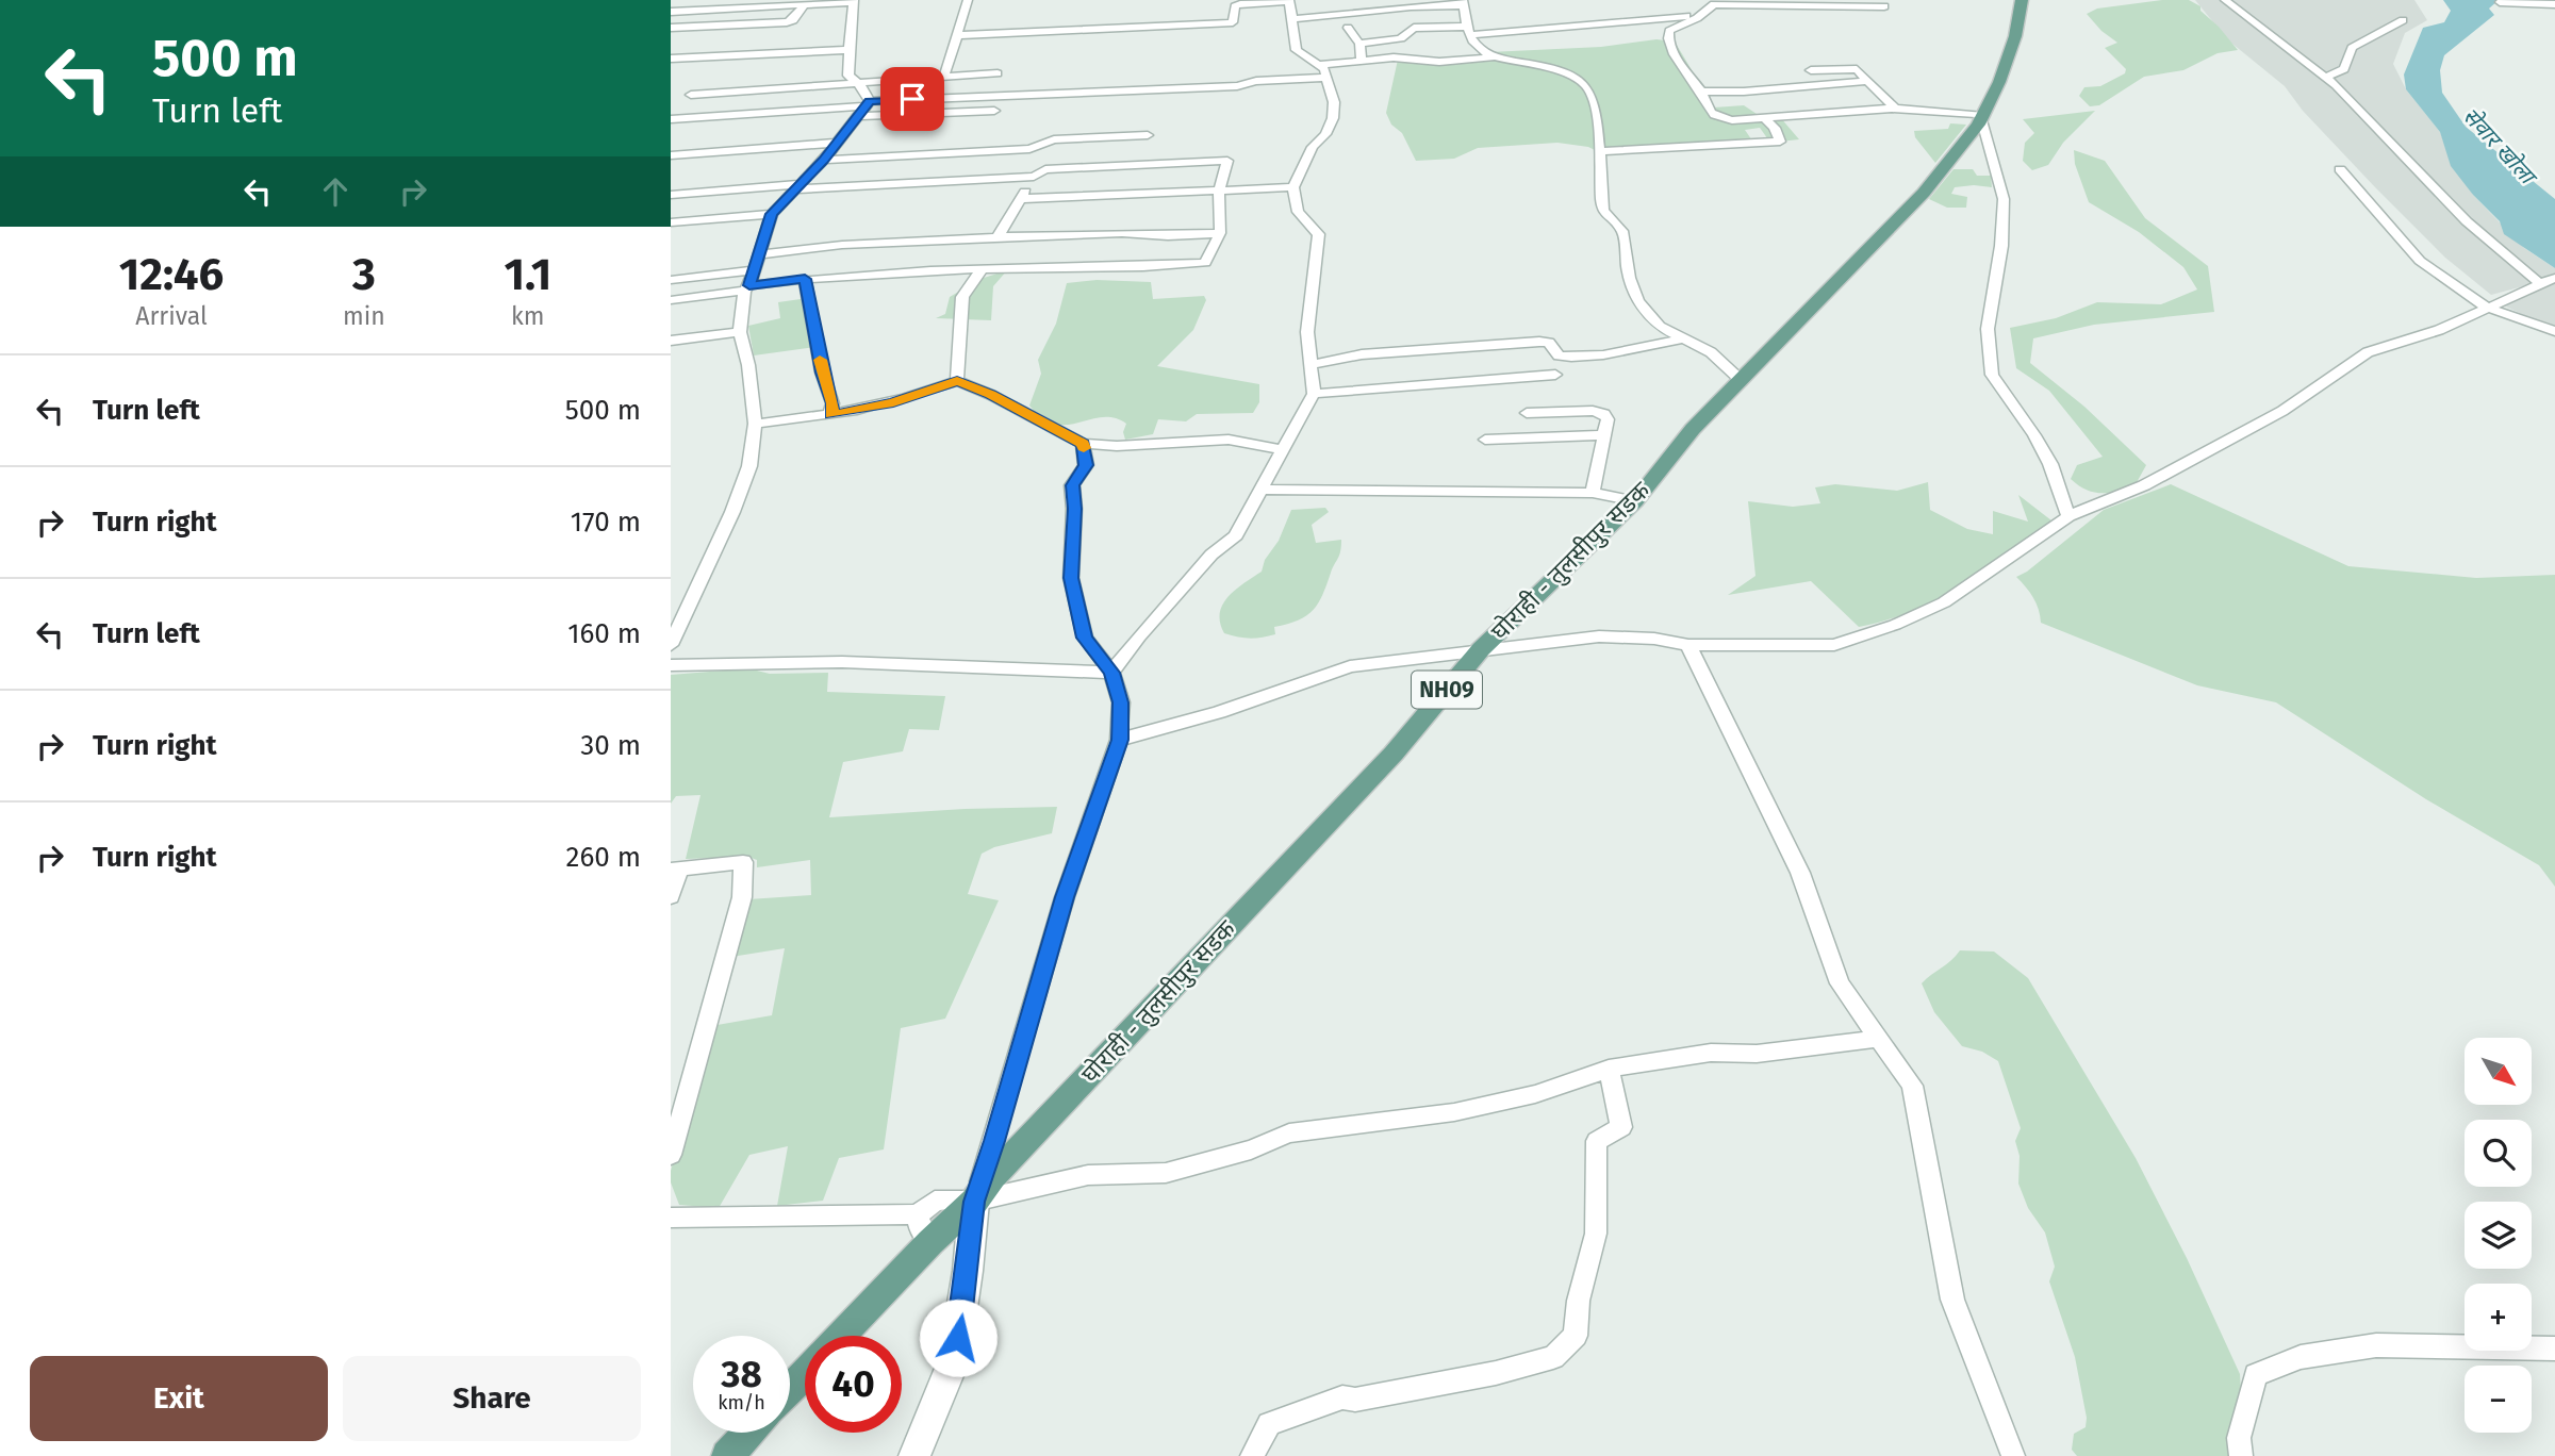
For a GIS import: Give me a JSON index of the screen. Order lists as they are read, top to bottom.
{
  "streets": {
    "main road": ["घोराही - तुलसीपुर सडक", "NH09"]
  },
  "water": ["सेवार खोला"],
  "north": "bottom right",
  "page": {
    "turn": ["500 m", "Turn left"],
    "eta": [
      "12:46",
      "Arrival",
      "3",
      "min",
      "1.1",
      "km"
    ],
    "list": [
      {
        "name": "Turn left",
        "value": "500 m"
      },
      {
        "name": "Turn right",
        "value": "170 m"
      },
      {
        "name": "Turn left",
        "value": "160 m"
      },
      {
        "name": "Turn right",
        "value": "30 m"
      },
      {
        "name": "Turn right",
        "value": "260 m"
      }
    ],
    "map_buttons": ["+", "−"],
    "speed": "38 km/h",
    "limit": "40",
    "buttons": ["Exit", "Share"]
  }
}
